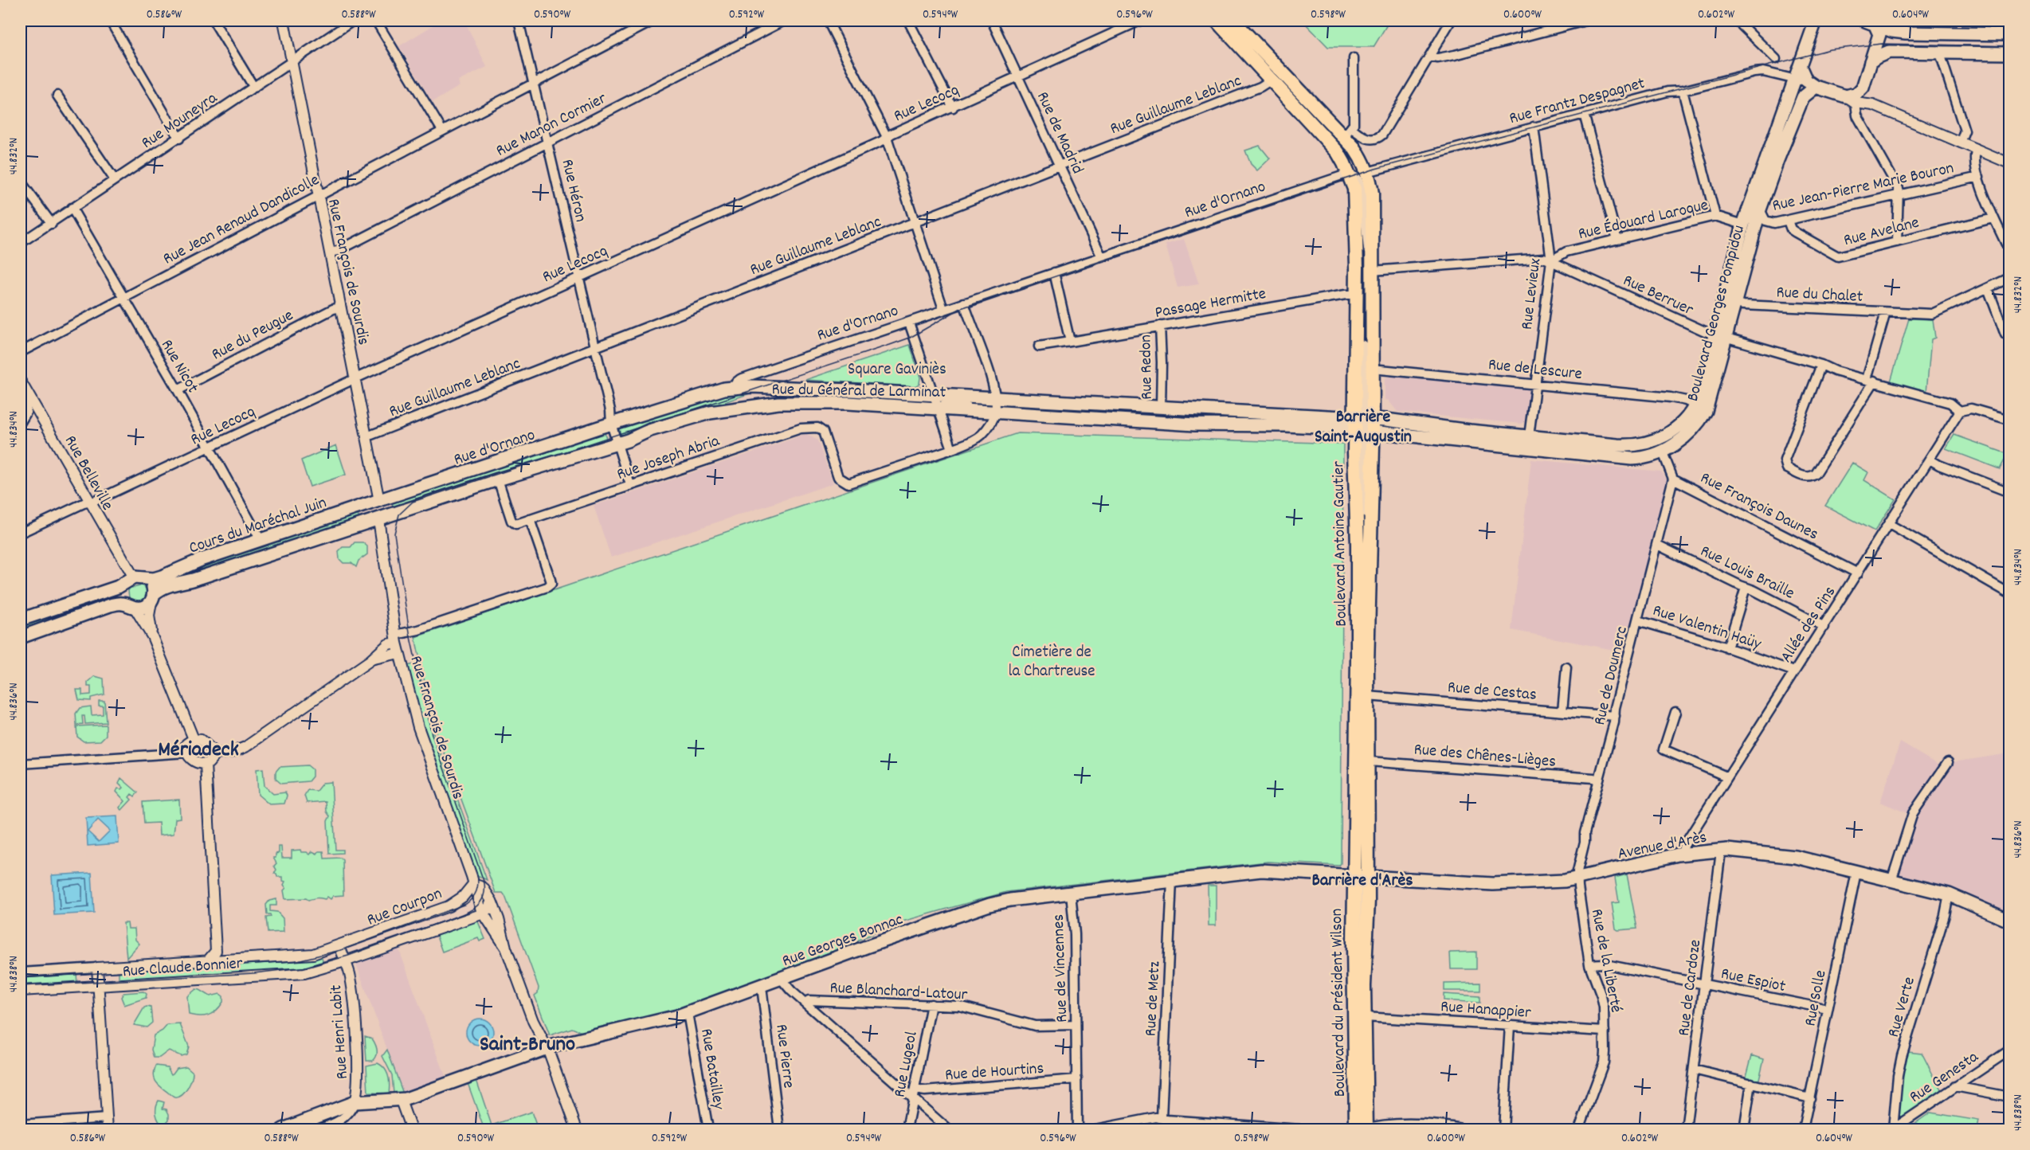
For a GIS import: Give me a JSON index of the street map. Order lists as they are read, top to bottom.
{
  "streets": {
    "main road": [
      "Rue d'Ornano",
      "Boulevard Georges Pompidou",
      "Rue du Général de Larminat",
      "Cours du Maréchal Juin",
      "Boulevard Antoine Gautier",
      "Avenue d'Arès",
      "Rue Georges Bonnac",
      "Boulevard du Président Wilson"
    ],
    "street": [
      "Rue Frantz Despagnet",
      "Rue Lecocq",
      "Rue Guillaume Leblanc",
      "Rue Mouneyra",
      "Rue Manon Cormier",
      "Rue de Madrid",
      "Rue Jean-Pierre Marie Bouron",
      "Rue Héron",
      "Rue Jean Renaud Dandicolle",
      "Rue Édouard Laroque",
      "Rue Avelane",
      "Rue François de Sourdis",
      "Rue du Chalet",
      "Rue Levieux",
      "Rue Berruer",
      "Passage Hermitte",
      "Rue du Peugue",
      "Rue Nicot",
      "Rue Redon",
      "Rue de Lescure",
      "Rue Joseph Abria",
      "Rue Belleville",
      "Rue François Daunes",
      "Rue Louis Braille",
      "Allée des Pins",
      "Rue Valentin Haüy",
      "Rue de Doumerc",
      "Rue de Cestas",
      "Rue des Chênes-Lièges",
      "Rue Courpon",
      "Rue de la Liberté",
      "Rue Claude Bonnier",
      "Rue de Vincennes",
      "Rue Espiot",
      "Rue de Cardoze",
      "Rue Blanchard-Latour",
      "Rue Solle",
      "Rue de Metz",
      "Rue Verte",
      "Rue Hanappier",
      "Rue Henri Labit",
      "Rue Pierre",
      "Rue Lugeol",
      "Rue Batailley",
      "Rue de Hourtins",
      "Rue Genesta"
    ]
  },
  "crossings": [
    ["Rue Frantz Despagnet", "Rue Levieux"],
    ["Rue Frantz Despagnet", "Boulevard Georges Pompidou"],
    ["Rue Frantz Despagnet", "Boulevard Antoine Gautier"],
    ["Rue Lecocq", "Rue de Madrid"],
    ["Rue Lecocq", "Rue Héron"],
    ["Rue Lecocq", "Rue François de Sourdis"],
    ["Rue Lecocq", "Rue Nicot"],
    ["Rue Lecocq", "Rue Belleville"],
    ["Rue Guillaume Leblanc", "Rue de Madrid"],
    ["Rue Guillaume Leblanc", "Rue Héron"],
    ["Rue Guillaume Leblanc", "Rue François de Sourdis"],
    ["Rue Mouneyra", "Rue François de Sourdis"],
    ["Rue Mouneyra", "Rue Nicot"],
    ["Rue Manon Cormier", "Rue Héron"],
    ["Rue Manon Cormier", "Rue François de Sourdis"],
    ["Rue de Madrid", "Rue d'Ornano"],
    ["Rue Jean-Pierre Marie Bouron", "Rue Avelane"],
    ["Rue Jean-Pierre Marie Bouron", "Boulevard Georges Pompidou"],
    ["Rue Héron", "Rue d'Ornano"],
    ["Rue Héron", "Rue Jean Renaud Dandicolle"],
    ["Rue Héron", "Rue du Général de Larminat"],
    ["Rue d'Ornano", "Rue François de Sourdis"],
    ["Rue d'Ornano", "Rue du Général de Larminat"],
    ["Rue d'Ornano", "Cours du Maréchal Juin"],
    ["Rue d'Ornano", "Boulevard Antoine Gautier"],
    ["Rue Jean Renaud Dandicolle", "Rue François de Sourdis"],
    ["Rue Jean Renaud Dandicolle", "Rue Nicot"],
    ["Rue Édouard Laroque", "Rue Levieux"],
    ["Rue Édouard Laroque", "Rue Berruer"],
    ["Rue Édouard Laroque", "Boulevard Georges Pompidou"],
    ["Rue François de Sourdis", "Rue du Peugue"],
    ["Rue François de Sourdis", "Rue du Général de Larminat"],
    ["Rue François de Sourdis", "Cours du Maréchal Juin"],
    ["Rue François de Sourdis", "Rue Courpon"],
    ["Rue du Chalet", "Boulevard Georges Pompidou"],
    ["Rue Levieux", "Rue Berruer"],
    ["Rue Levieux", "Boulevard Georges Pompidou"],
    ["Rue Levieux", "Rue de Lescure"],
    ["Rue Berruer", "Boulevard Georges Pompidou"],
    ["Rue Berruer", "Boulevard Antoine Gautier"],
    ["Rue Berruer", "Allée des Pins"],
    ["Passage Hermitte", "Rue Redon"],
    ["Passage Hermitte", "Boulevard Antoine Gautier"],
    ["Boulevard Georges Pompidou", "Rue de Lescure"],
    ["Boulevard Georges Pompidou", "Rue du Général de Larminat"],
    ["Boulevard Georges Pompidou", "Boulevard Antoine Gautier"],
    ["Rue du Peugue", "Rue Nicot"],
    ["Rue Nicot", "Cours du Maréchal Juin"],
    ["Rue Redon", "Rue du Général de Larminat"],
    ["Rue de Lescure", "Boulevard Antoine Gautier"],
    ["Rue du Général de Larminat", "Rue Joseph Abria"],
    ["Rue du Général de Larminat", "Cours du Maréchal Juin"],
    ["Rue du Général de Larminat", "Boulevard Antoine Gautier"],
    ["Rue Belleville", "Cours du Maréchal Juin"],
    ["Rue François Daunes", "Allée des Pins"],
    ["Rue François Daunes", "Rue de Doumerc"],
    ["Boulevard Antoine Gautier", "Rue de Cestas"],
    ["Boulevard Antoine Gautier", "Rue des Chênes-Lièges"],
    ["Boulevard Antoine Gautier", "Avenue d'Arès"],
    ["Boulevard Antoine Gautier", "Rue Georges Bonnac"],
    ["Boulevard Antoine Gautier", "Boulevard du Président Wilson"],
    ["Rue Louis Braille", "Allée des Pins"],
    ["Rue Louis Braille", "Rue de Doumerc"],
    ["Allée des Pins", "Rue Valentin Haüy"],
    ["Allée des Pins", "Avenue d'Arès"],
    ["Rue Valentin Haüy", "Rue de Doumerc"],
    ["Rue de Doumerc", "Rue de Cestas"],
    ["Rue de Doumerc", "Rue des Chênes-Lièges"],
    ["Rue de Doumerc", "Avenue d'Arès"],
    ["Rue de Doumerc", "Rue de la Liberté"],
    ["Avenue d'Arès", "Rue Georges Bonnac"],
    ["Avenue d'Arès", "Rue de la Liberté"],
    ["Avenue d'Arès", "Rue de Cardoze"],
    ["Avenue d'Arès", "Rue Solle"],
    ["Avenue d'Arès", "Boulevard du Président Wilson"],
    ["Avenue d'Arès", "Rue Verte"],
    ["Rue Courpon", "Rue Claude Bonnier"],
    ["Rue Courpon", "Rue Henri Labit"],
    ["Rue Georges Bonnac", "Rue de Vincennes"],
    ["Rue Georges Bonnac", "Rue de Metz"],
    ["Rue Georges Bonnac", "Boulevard du Président Wilson"],
    ["Rue Georges Bonnac", "Rue Henri Labit"],
    ["Rue Georges Bonnac", "Rue Pierre"],
    ["Rue Georges Bonnac", "Rue Batailley"],
    ["Rue de la Liberté", "Rue Espiot"],
    ["Rue de la Liberté", "Rue Hanappier"],
    ["Rue Claude Bonnier", "Rue Henri Labit"],
    ["Rue de Vincennes", "Rue Blanchard-Latour"],
    ["Rue de Vincennes", "Rue de Hourtins"],
    ["Rue Espiot", "Rue de Cardoze"],
    ["Rue Espiot", "Rue Solle"],
    ["Rue Blanchard-Latour", "Rue Lugeol"],
    ["Boulevard du Président Wilson", "Rue Hanappier"],
    ["Rue Verte", "Rue Genesta"],
    ["Rue Lugeol", "Rue de Hourtins"]
  ],
  "districts": [
    "Barrière Saint-Augustin",
    "Mériadeck",
    "Barrière d'Arès",
    "Saint-Bruno"
  ],
  "parks": ["Square Gaviniès", "Cimetière de la Chartreuse"],
  "coordinates": [
    "0.586°W",
    "0.588°W",
    "0.590°W",
    "0.592°W",
    "0.594°W",
    "0.596°W",
    "0.598°W",
    "0.600°W",
    "0.602°W",
    "0.604°W",
    "44.832°N",
    "44.834°N",
    "44.836°N",
    "44.838°N"
  ]
}
